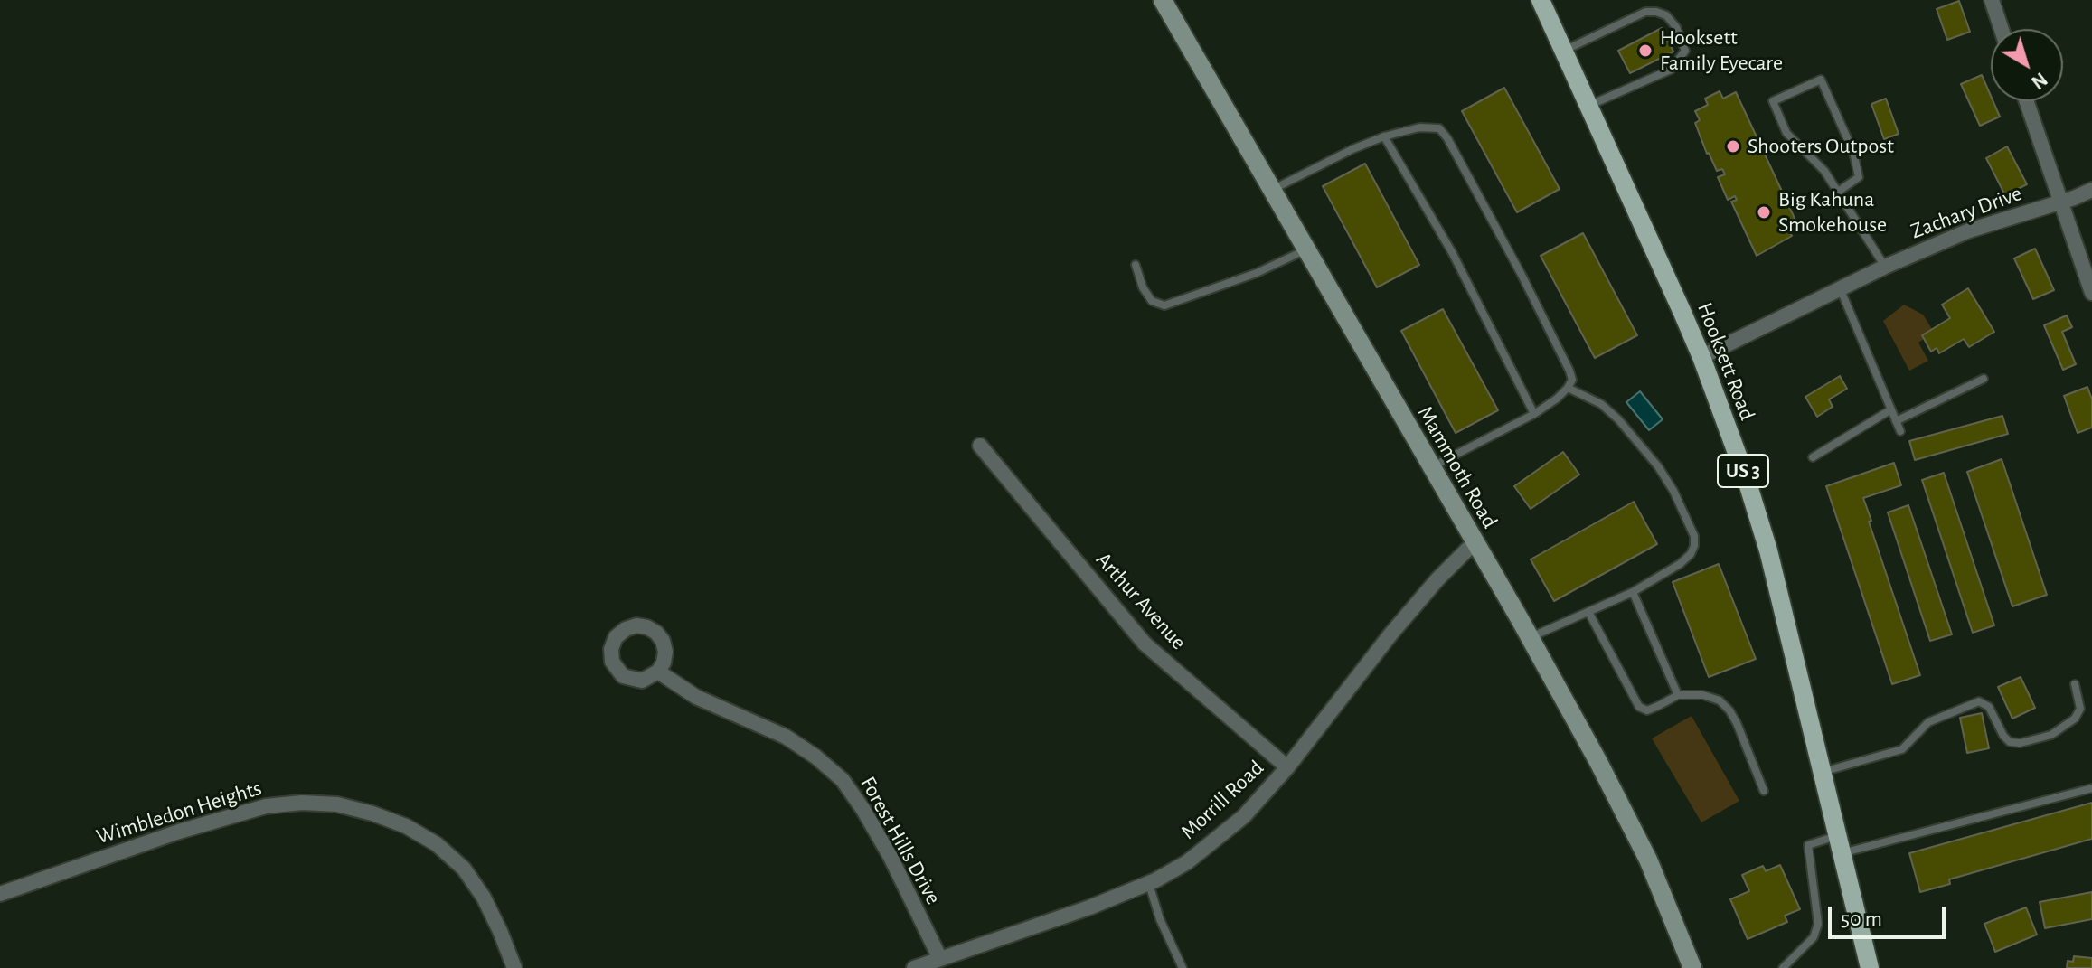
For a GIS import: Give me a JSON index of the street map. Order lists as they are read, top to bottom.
{
  "streets": {
    "main road": ["Hooksett Road", "Mammoth Road", "US 3"],
    "street": [
      "Zachary Drive",
      "Arthur Avenue",
      "Morrill Road",
      "Wimbledon Heights",
      "Forest Hills Drive"
    ]
  },
  "crossings": [
    ["Zachary Drive", "Hooksett Road"],
    ["Mammoth Road", "Morrill Road"],
    ["Arthur Avenue", "Morrill Road"],
    ["Morrill Road", "Forest Hills Drive"]
  ],
  "places": ["Hooksett Family Eyecare", "Shooters Outpost", "Big Kahuna Smokehouse"],
  "scale_bar": "50 m",
  "north": "bottom right"
}
